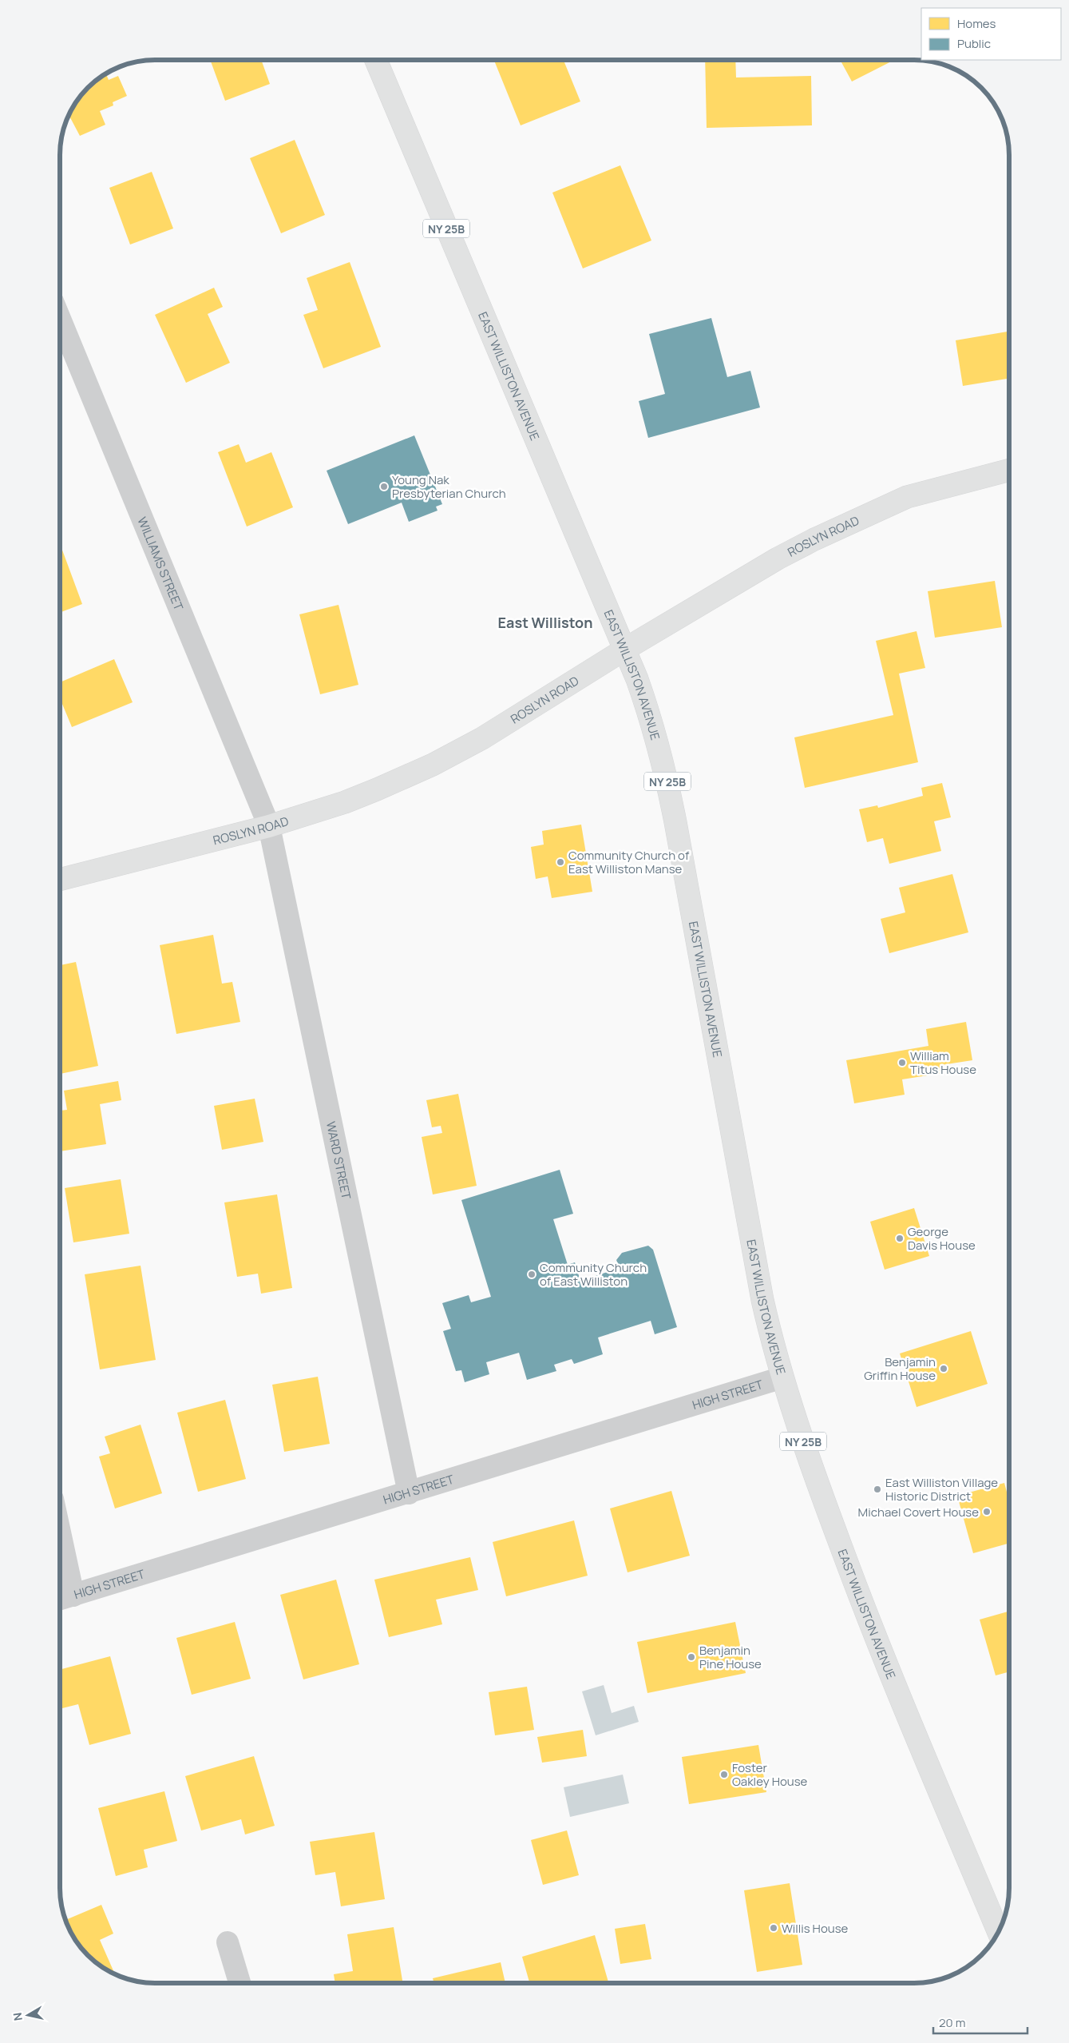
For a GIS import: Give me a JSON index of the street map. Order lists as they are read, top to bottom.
{
  "streets": {
    "main road": ["NY 25B", "EAST WILLISTON AVENUE", "ROSLYN ROAD"],
    "street": ["WILLIAMS STREET", "WARD STREET", "HIGH STREET"]
  },
  "crossings": [
    ["EAST WILLISTON AVENUE", "ROSLYN ROAD"],
    ["EAST WILLISTON AVENUE", "HIGH STREET"],
    ["ROSLYN ROAD", "WILLIAMS STREET"],
    ["ROSLYN ROAD", "WARD STREET"],
    ["WILLIAMS STREET", "WARD STREET"],
    ["WARD STREET", "HIGH STREET"]
  ],
  "districts": ["East Williston"],
  "places": [
    "Young Nak Presbyterian Church",
    "Community Church of East Williston Manse",
    "William Titus House",
    "George Davis House",
    "Community Church of East Williston",
    "Benjamin Griffin House",
    "East Williston Village Historic District",
    "Michael Covert House",
    "Benjamin Pine House",
    "Foster Oakley House",
    "Willis House"
  ],
  "legend": ["Homes", "Public"],
  "scale_bar": "20 m",
  "north": "left"
}
